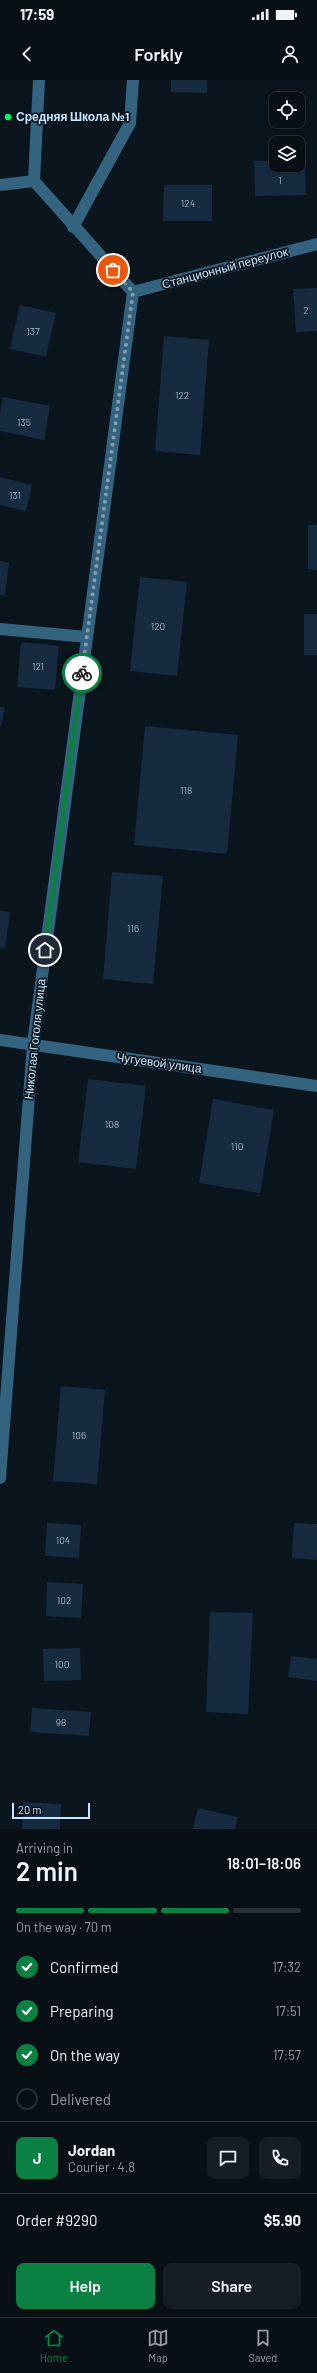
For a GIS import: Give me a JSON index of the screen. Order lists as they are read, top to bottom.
{
  "streets": {
    "street": ["Станционный переулок", "Николая Гоголя улица", "Чугуевой улица"]
  },
  "crossings": [
    ["Станционный переулок", "Николая Гоголя улица"],
    ["Николая Гоголя улица", "Чугуевой улица"]
  ],
  "places": ["Средняя Школа №1"],
  "house_numbers": [
    "1",
    "124",
    "2",
    "137",
    "122",
    "135",
    "131",
    "120",
    "121",
    "118",
    "116",
    "108",
    "110",
    "106",
    "104",
    "102",
    "100",
    "98"
  ],
  "scale_bar": "20 m",
  "page": {
    "status": "17:59",
    "header": "Forkly",
    "scale": "20 m",
    "heading": ["2 min", "Arriving in", "18:01–18:06"],
    "panel": [
      "Jordan",
      "Courier · 4.8",
      "Order #9290",
      "$5.90"
    ],
    "bar": "On the way · 70 m",
    "list": [
      ["Confirmed", "17:32"],
      ["Preparing", "17:51"],
      ["On the way", "17:57"],
      "Delivered"
    ],
    "round": "J",
    "buttons": ["Help", "Share"],
    "tabs": ["Home", "Map", "Saved"]
  }
}
